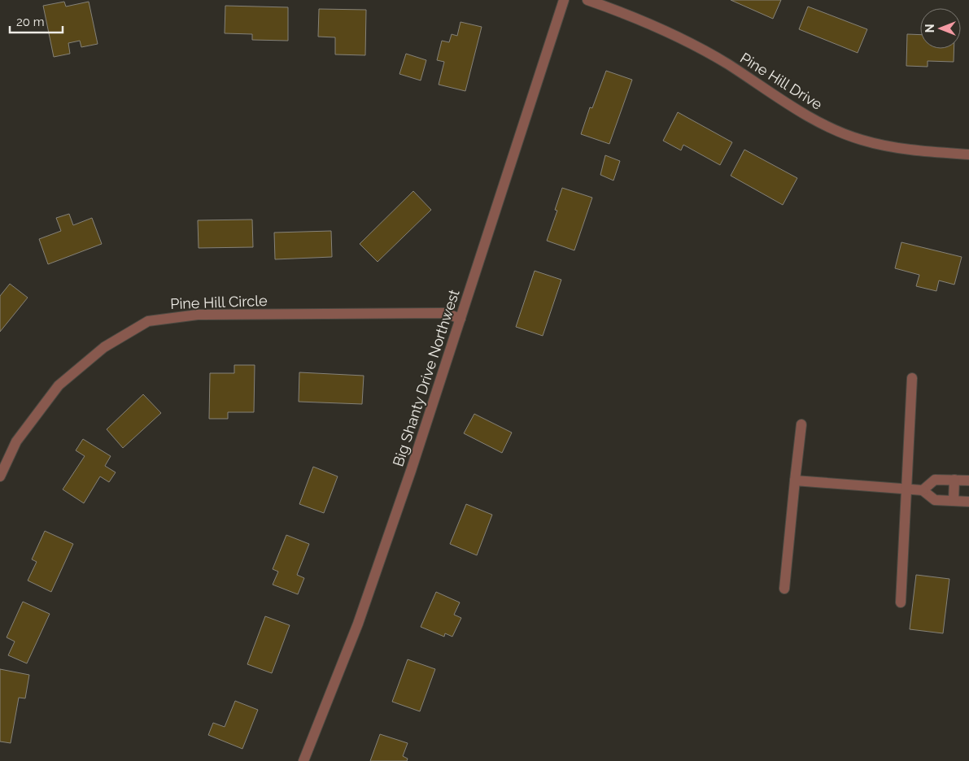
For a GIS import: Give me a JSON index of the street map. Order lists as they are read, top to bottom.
{
  "streets": {
    "street": ["Pine Hill Drive", "Pine Hill Circle", "Big Shanty Drive Northwest"]
  },
  "crossings": [
    ["Pine Hill Circle", "Big Shanty Drive Northwest"]
  ],
  "scale_bar": "20 m",
  "north": "left"
}
